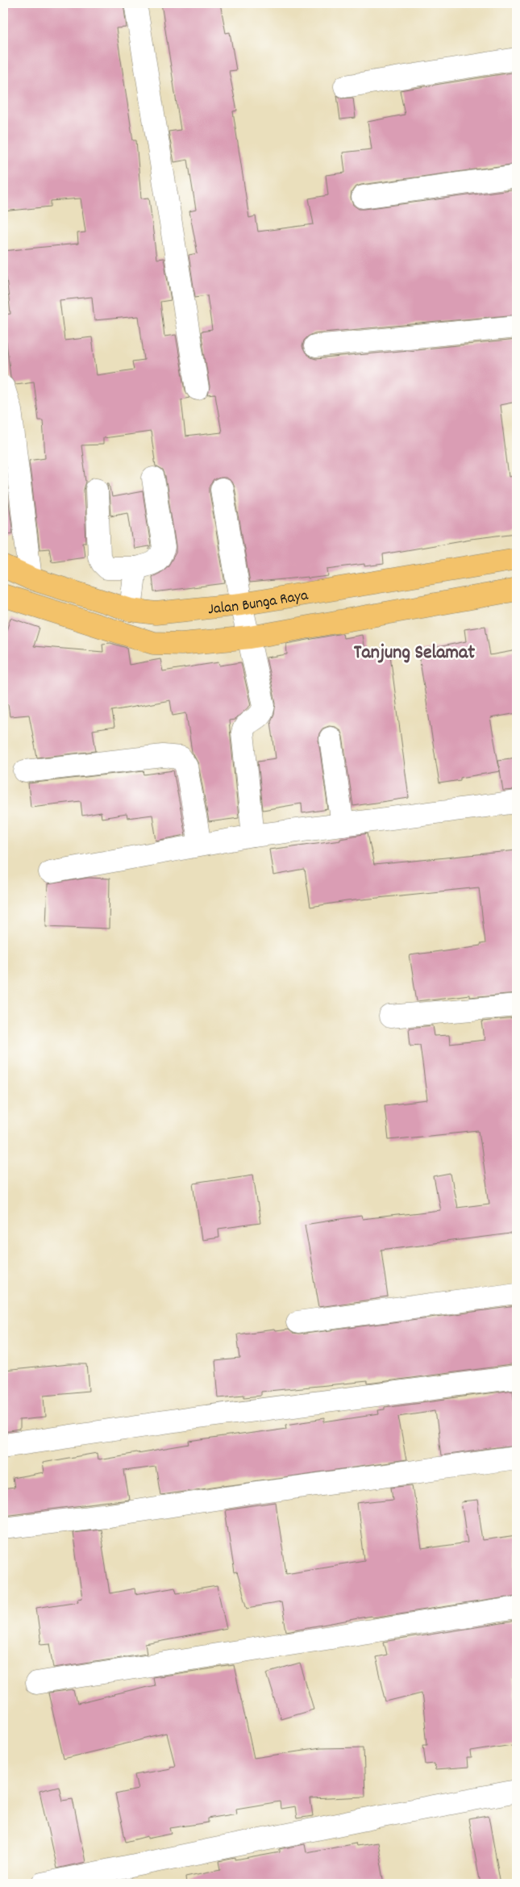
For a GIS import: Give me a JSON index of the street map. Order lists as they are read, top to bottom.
{
  "streets": {
    "main road": ["Jalan Bunga Raya"]
  },
  "districts": ["Tanjung Selamat"]
}
